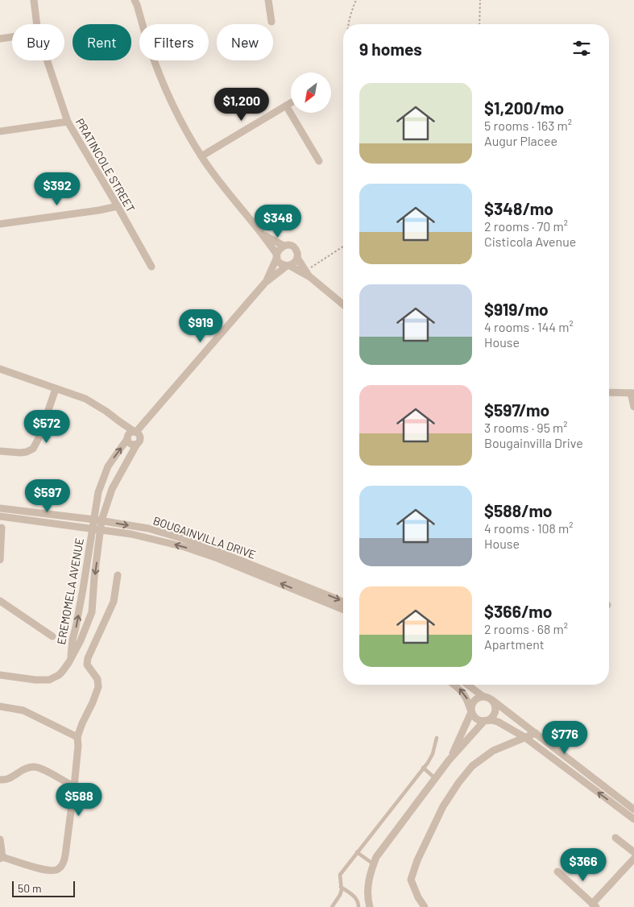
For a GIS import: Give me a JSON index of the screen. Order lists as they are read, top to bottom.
{
  "streets": {
    "street": ["PRATINCOLE STREET", "BOUGAINVILLA DRIVE", "EREMOMELA AVENUE"]
  },
  "crossings": [
    ["BOUGAINVILLA DRIVE", "EREMOMELA AVENUE"]
  ],
  "scale_bar": "50 m",
  "north": "bottom left",
  "page": {
    "chip": [
      "Buy",
      "Rent",
      "Filters",
      "New"
    ],
    "heading": "9 homes",
    "list": [
      {
        "name": "$1,200/mo",
        "note": "5 rooms · 163 m² · Augur Placee"
      },
      {
        "name": "$348/mo",
        "note": "2 rooms · 70 m² · Cisticola Avenue"
      },
      {
        "name": "$919/mo",
        "note": "4 rooms · 144 m² · House"
      },
      {
        "name": "$597/mo",
        "note": "3 rooms · 95 m² · Bougainvilla Drive"
      },
      {
        "name": "$588/mo",
        "note": "4 rooms · 108 m² · House"
      },
      {
        "name": "$366/mo",
        "note": "2 rooms · 68 m² · Apartment"
      }
    ],
    "price": [
      "$1,200",
      "$392",
      "$348",
      "$919",
      "$572",
      "$597",
      "$776",
      "$588",
      "$366"
    ],
    "scale": "50 m"
  }
}
